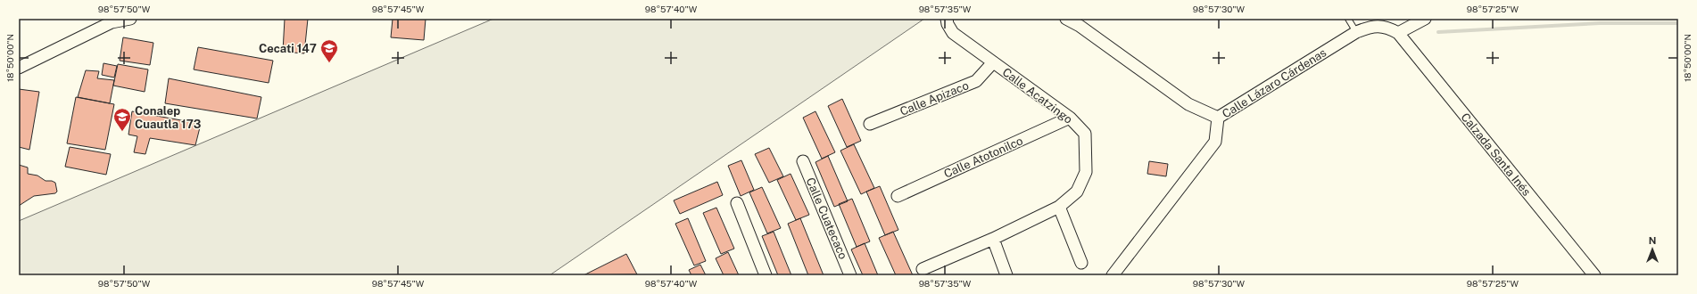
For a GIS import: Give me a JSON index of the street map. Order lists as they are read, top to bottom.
{
  "streets": {
    "street": [
      "Calle Lázaro Cárdenas",
      "Calle Acatzingo",
      "Calle Apizaco",
      "Calzada Santa Inés",
      "Calle Atotonilco",
      "Calle Cuatecaco"
    ]
  },
  "crossings": [
    ["Calle Lázaro Cárdenas", "Calzada Santa Inés"],
    ["Calle Acatzingo", "Calle Apizaco"],
    ["Calle Acatzingo", "Calle Atotonilco"]
  ],
  "places": {
    "school or university": ["Cecati 147", "Conalep Cuautla 173"]
  },
  "north": "top",
  "coordinates": [
    "98°57'50\"W",
    "98°57'45\"W",
    "98°57'40\"W",
    "98°57'35\"W",
    "98°57'30\"W",
    "98°57'25\"W",
    "18°50'00\"N"
  ]
}
